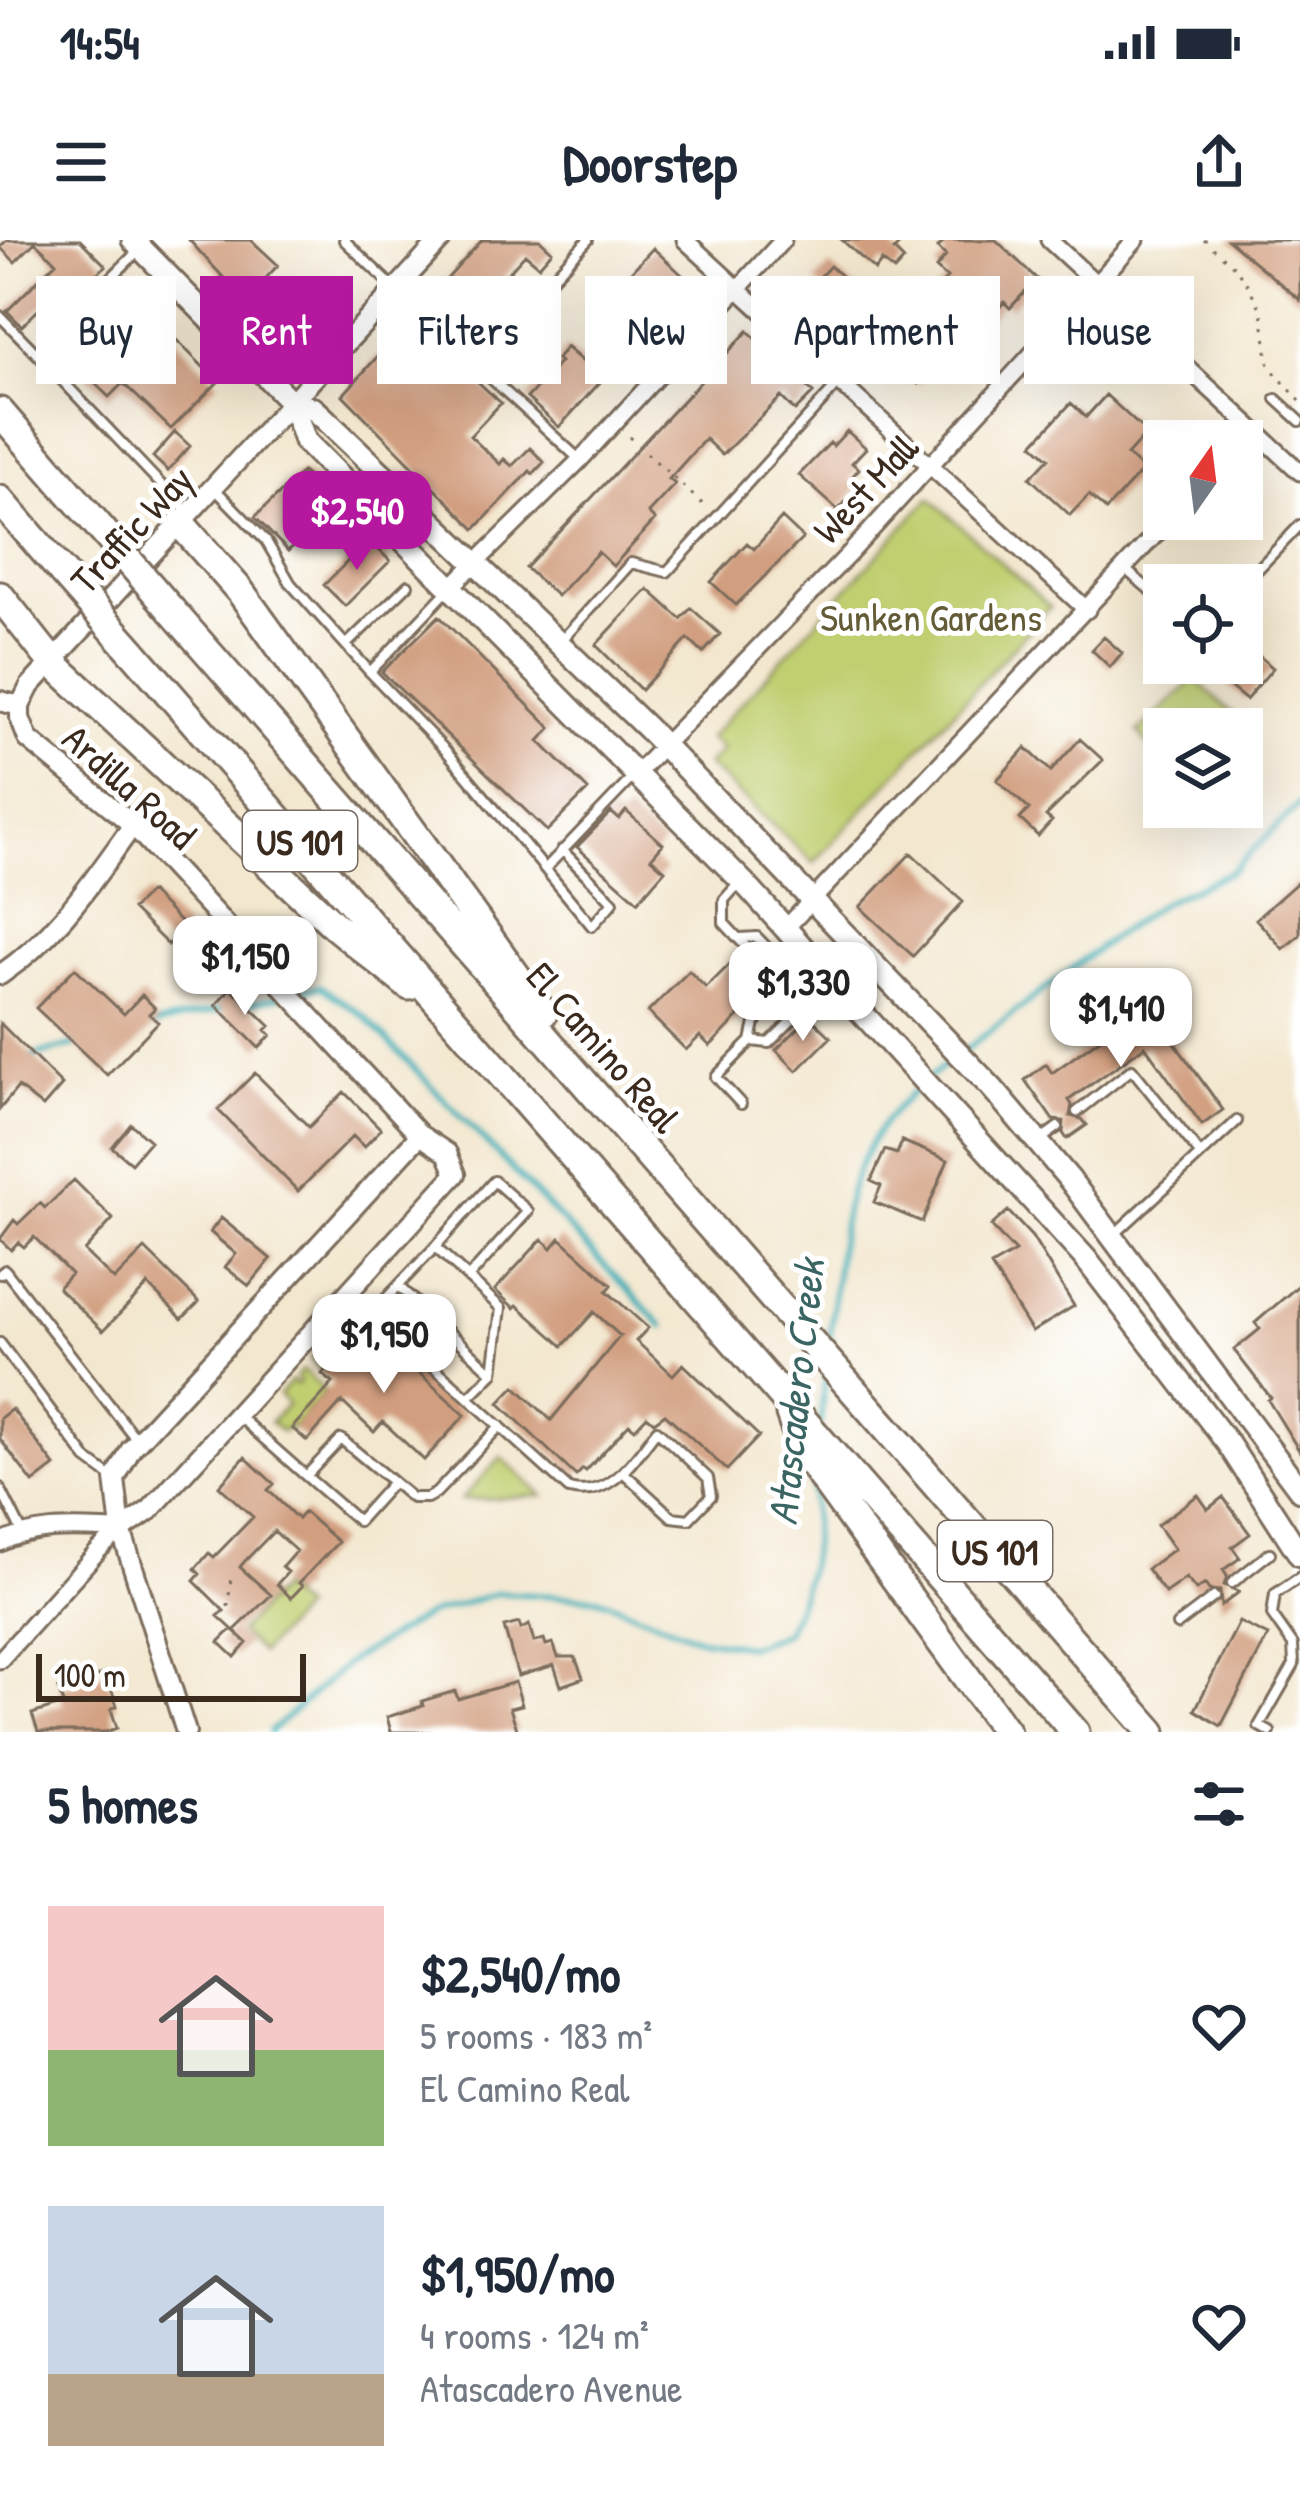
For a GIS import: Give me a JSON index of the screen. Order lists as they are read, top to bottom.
{
  "streets": {
    "highway": ["US 101", "El Camino Real"],
    "street": ["West Mall", "Traffic Way", "Ardilla Road"]
  },
  "crossings": [
    ["Traffic Way", "Ardilla Road"]
  ],
  "water": ["Atascadero Creek"],
  "parks": ["Sunken Gardens"],
  "scale_bar": "100 m",
  "north": "top",
  "page": {
    "status": "14:54",
    "header": "Doorstep",
    "chip": [
      "Buy",
      "Rent",
      "Filters",
      "New",
      "Apartment",
      "House"
    ],
    "price": [
      "$2,540",
      "$1,150",
      "$1,330",
      "$1,410",
      "$1,950"
    ],
    "scale": "100 m",
    "heading": "5 homes",
    "list": [
      {
        "name": "$2,540/mo",
        "note": "5 rooms · 183 m² · El Camino Real"
      },
      {
        "name": "$1,950/mo",
        "note": "4 rooms · 124 m² · Atascadero Avenue"
      }
    ]
  }
}
